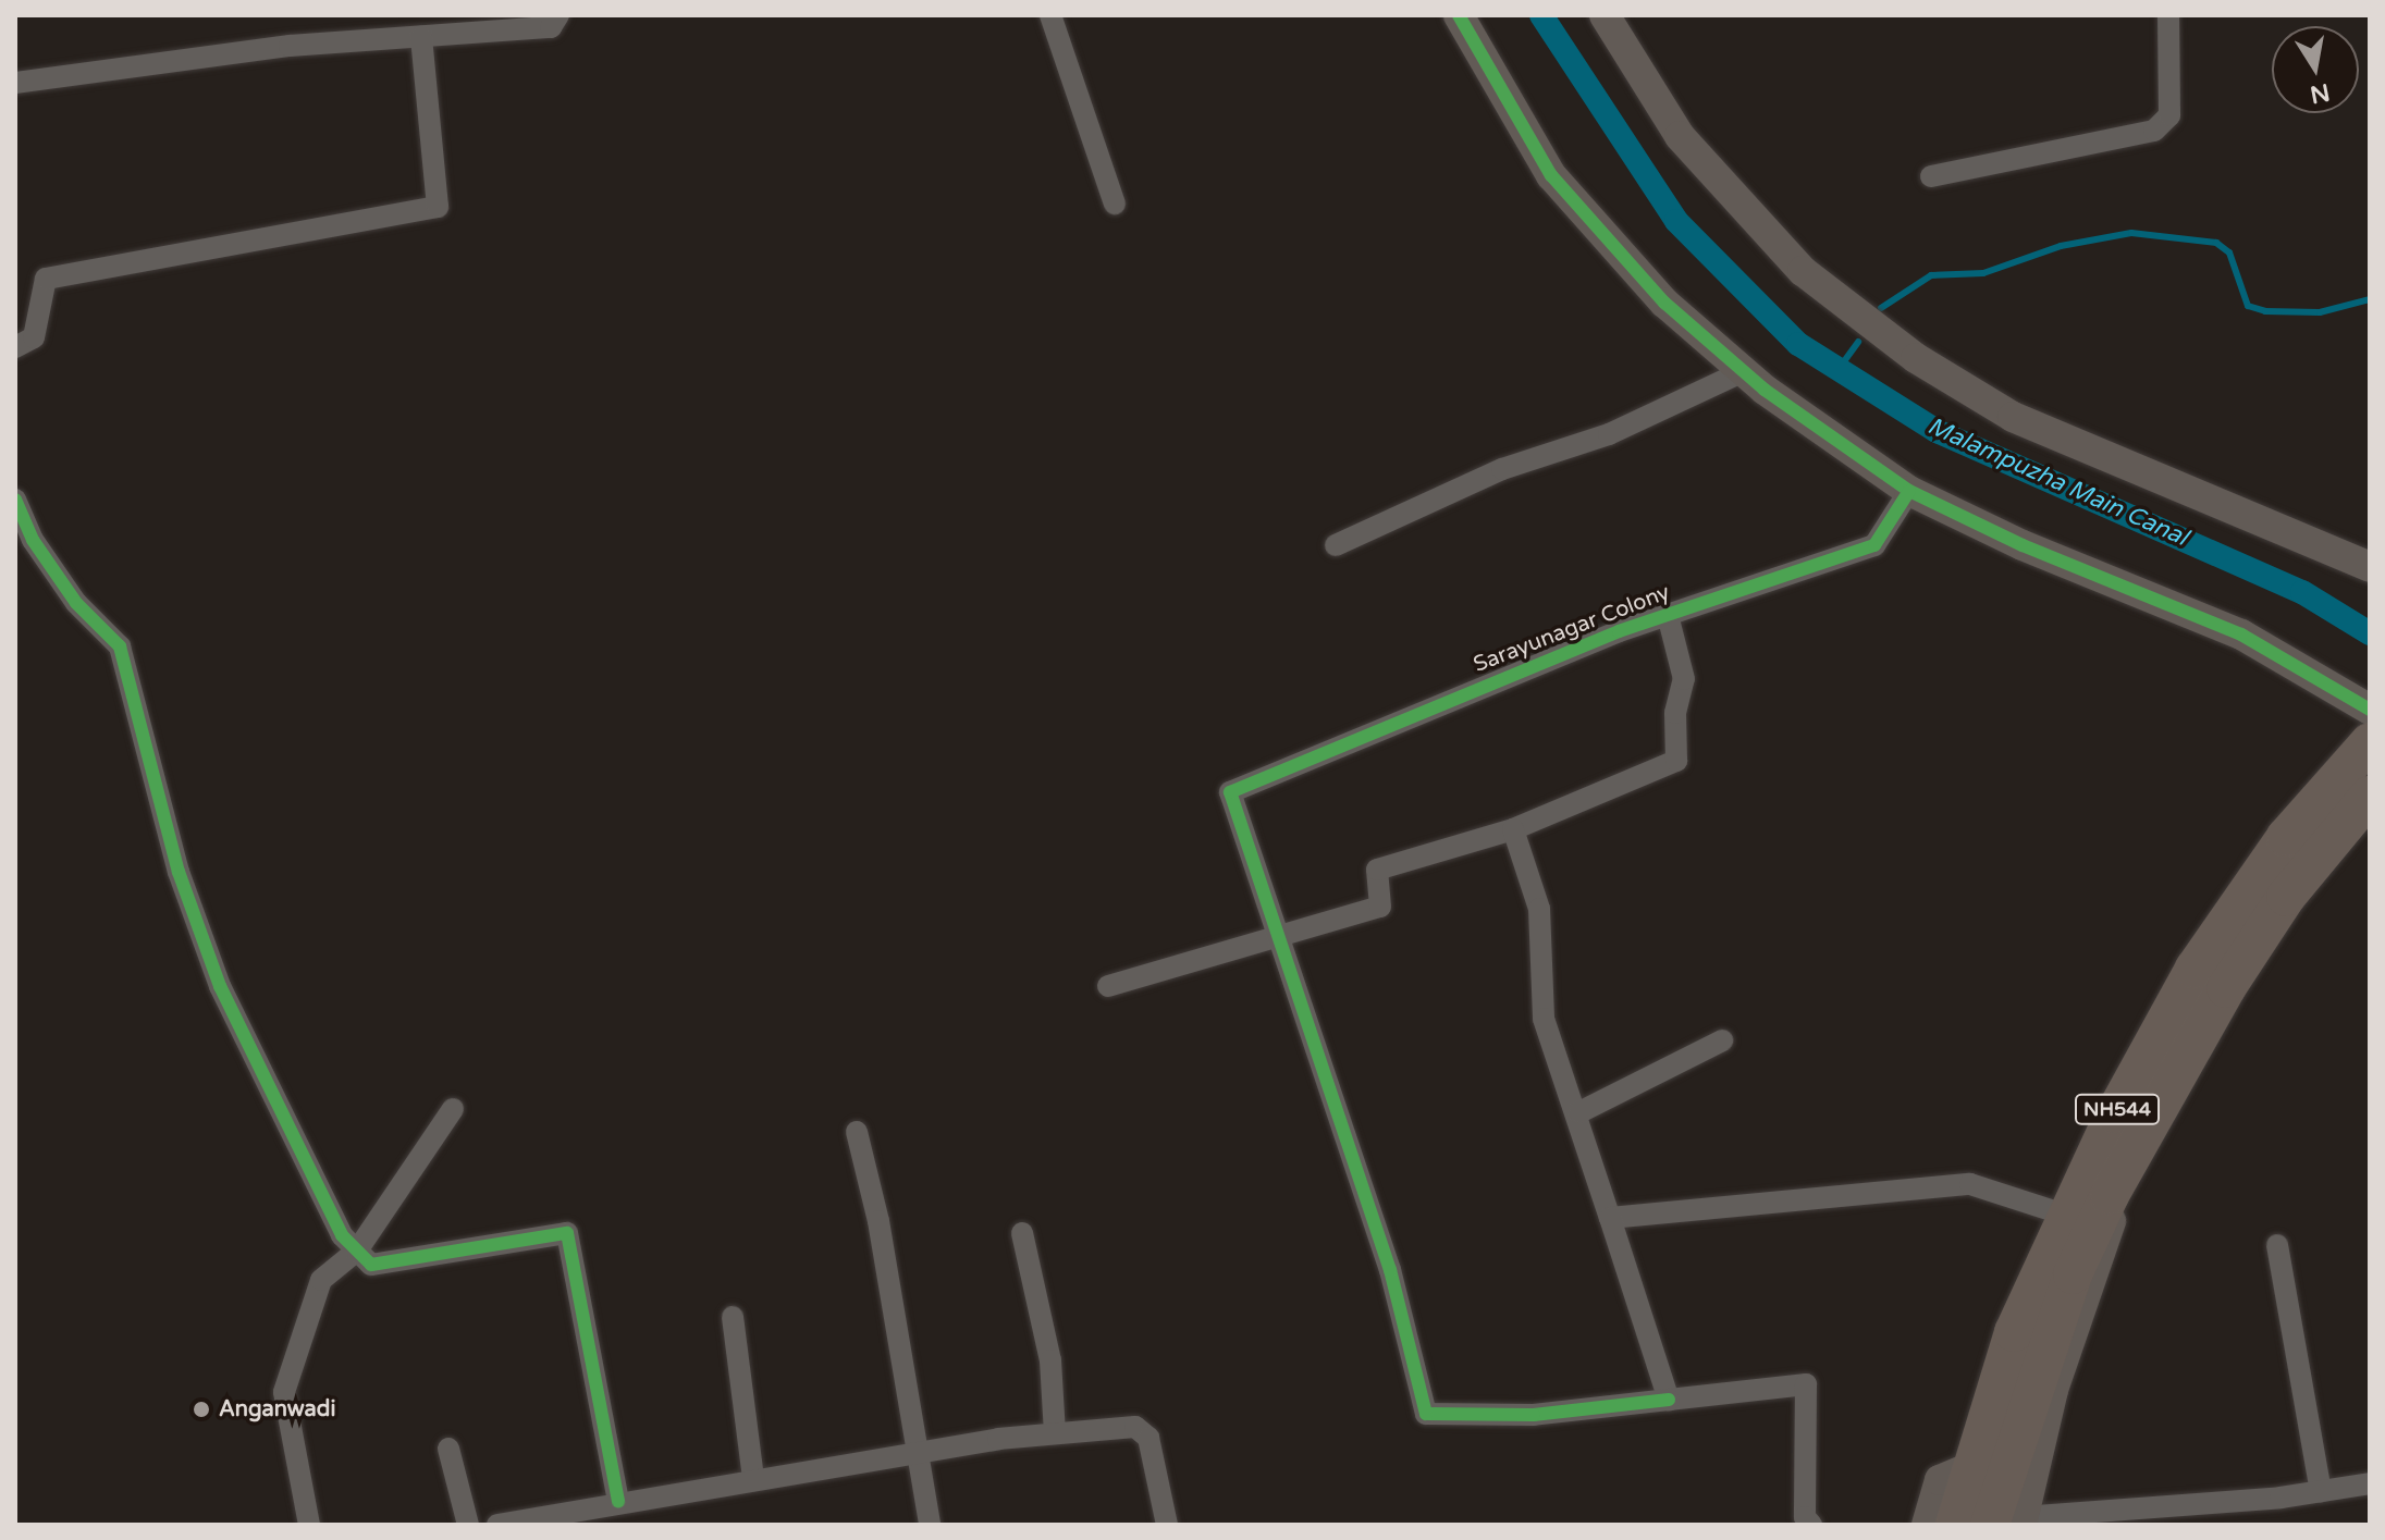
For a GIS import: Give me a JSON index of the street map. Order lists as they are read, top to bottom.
{
  "streets": {
    "highway": ["NH544"],
    "street": ["Sarayunagar Colony"]
  },
  "water": ["Malampuzha Main Canal"],
  "places": ["Anganwadi"],
  "north": "bottom"
}
